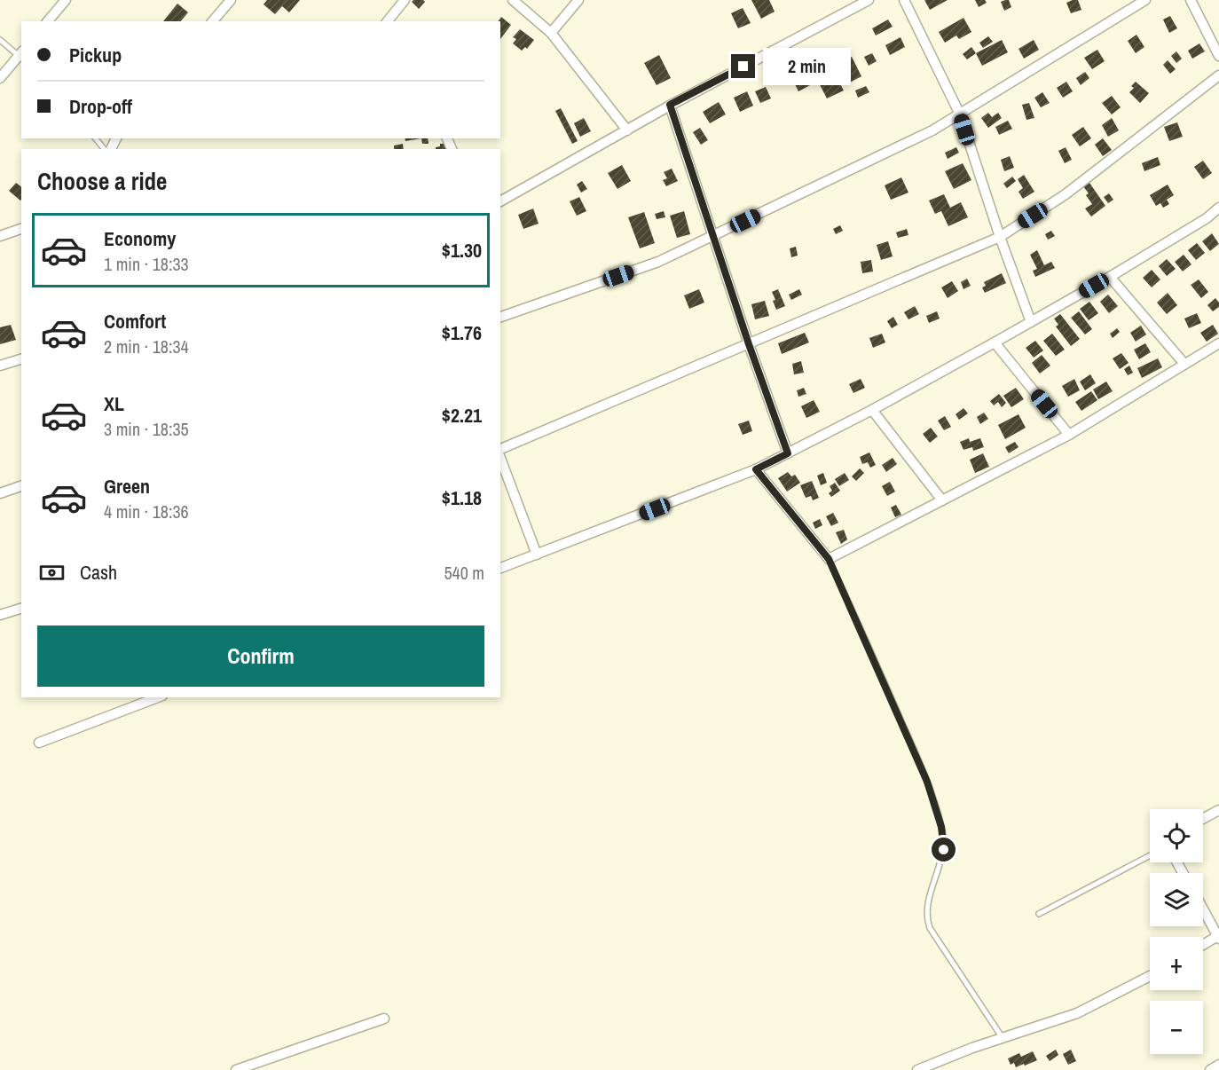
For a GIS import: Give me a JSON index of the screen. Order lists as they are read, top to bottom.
{
  "page": {
    "banner": ["Pickup", "Drop-off"],
    "bubble": "2 min",
    "heading": "Choose a ride",
    "list": [
      {
        "name": "Economy",
        "note": "1 min · 18:33",
        "value": "$1.30"
      },
      {
        "name": "Comfort",
        "note": "2 min · 18:34",
        "value": "$1.76"
      },
      {
        "name": "XL",
        "note": "3 min · 18:35",
        "value": "$2.21"
      },
      {
        "name": "Green",
        "note": "4 min · 18:36",
        "value": "$1.18"
      }
    ],
    "pay": ["Cash", "540 m"],
    "buttons": "Confirm",
    "map_buttons": ["+", "−"]
  }
}
